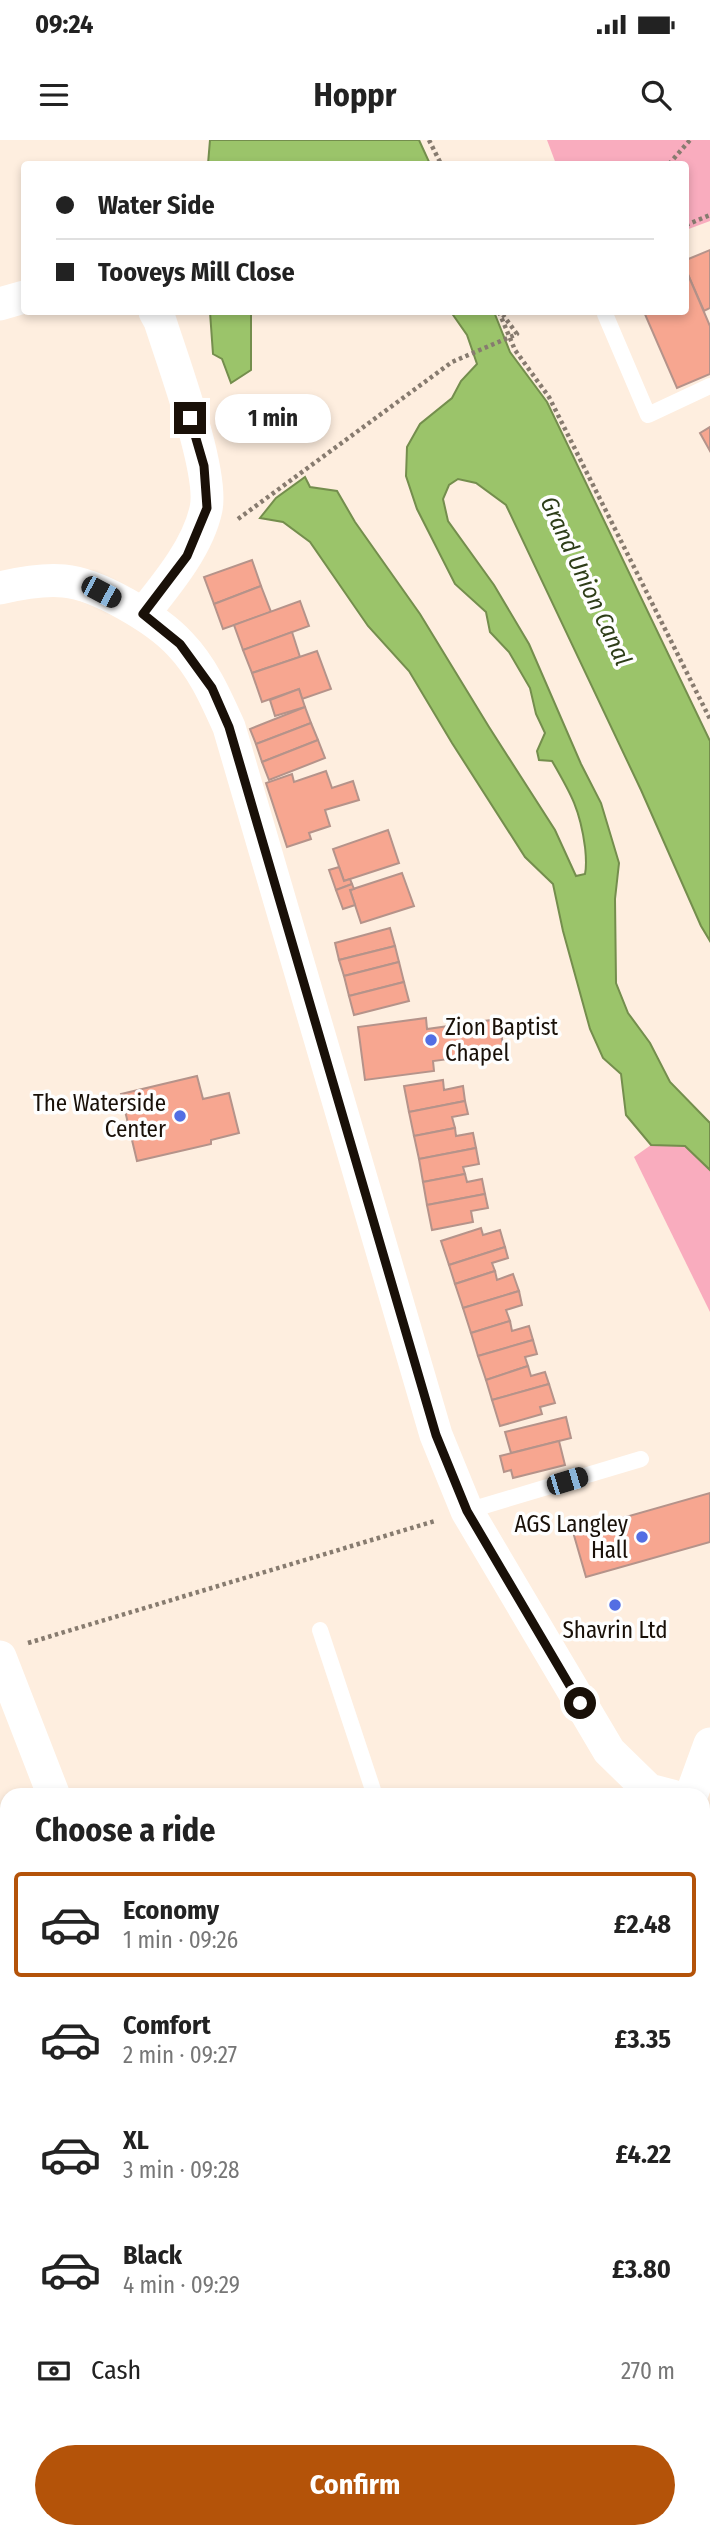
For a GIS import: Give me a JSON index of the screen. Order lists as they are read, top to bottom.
{
  "water": ["Grand Union Canal"],
  "places": [
    "Zion Baptist Chapel",
    "The Waterside Center",
    "AGS Langley Hall",
    "Shavrin Ltd"
  ],
  "page": {
    "status": "09:24",
    "header": "Hoppr",
    "banner": ["Water Side", "Tooveys Mill Close"],
    "bubble": "1 min",
    "heading": "Choose a ride",
    "list": [
      {
        "name": "Economy",
        "note": "1 min · 09:26",
        "value": "£2.48"
      },
      {
        "name": "Comfort",
        "note": "2 min · 09:27",
        "value": "£3.35"
      },
      {
        "name": "XL",
        "note": "3 min · 09:28",
        "value": "£4.22"
      },
      {
        "name": "Black",
        "note": "4 min · 09:29",
        "value": "£3.80"
      }
    ],
    "pay": ["Cash", "270 m"],
    "buttons": "Confirm"
  }
}
